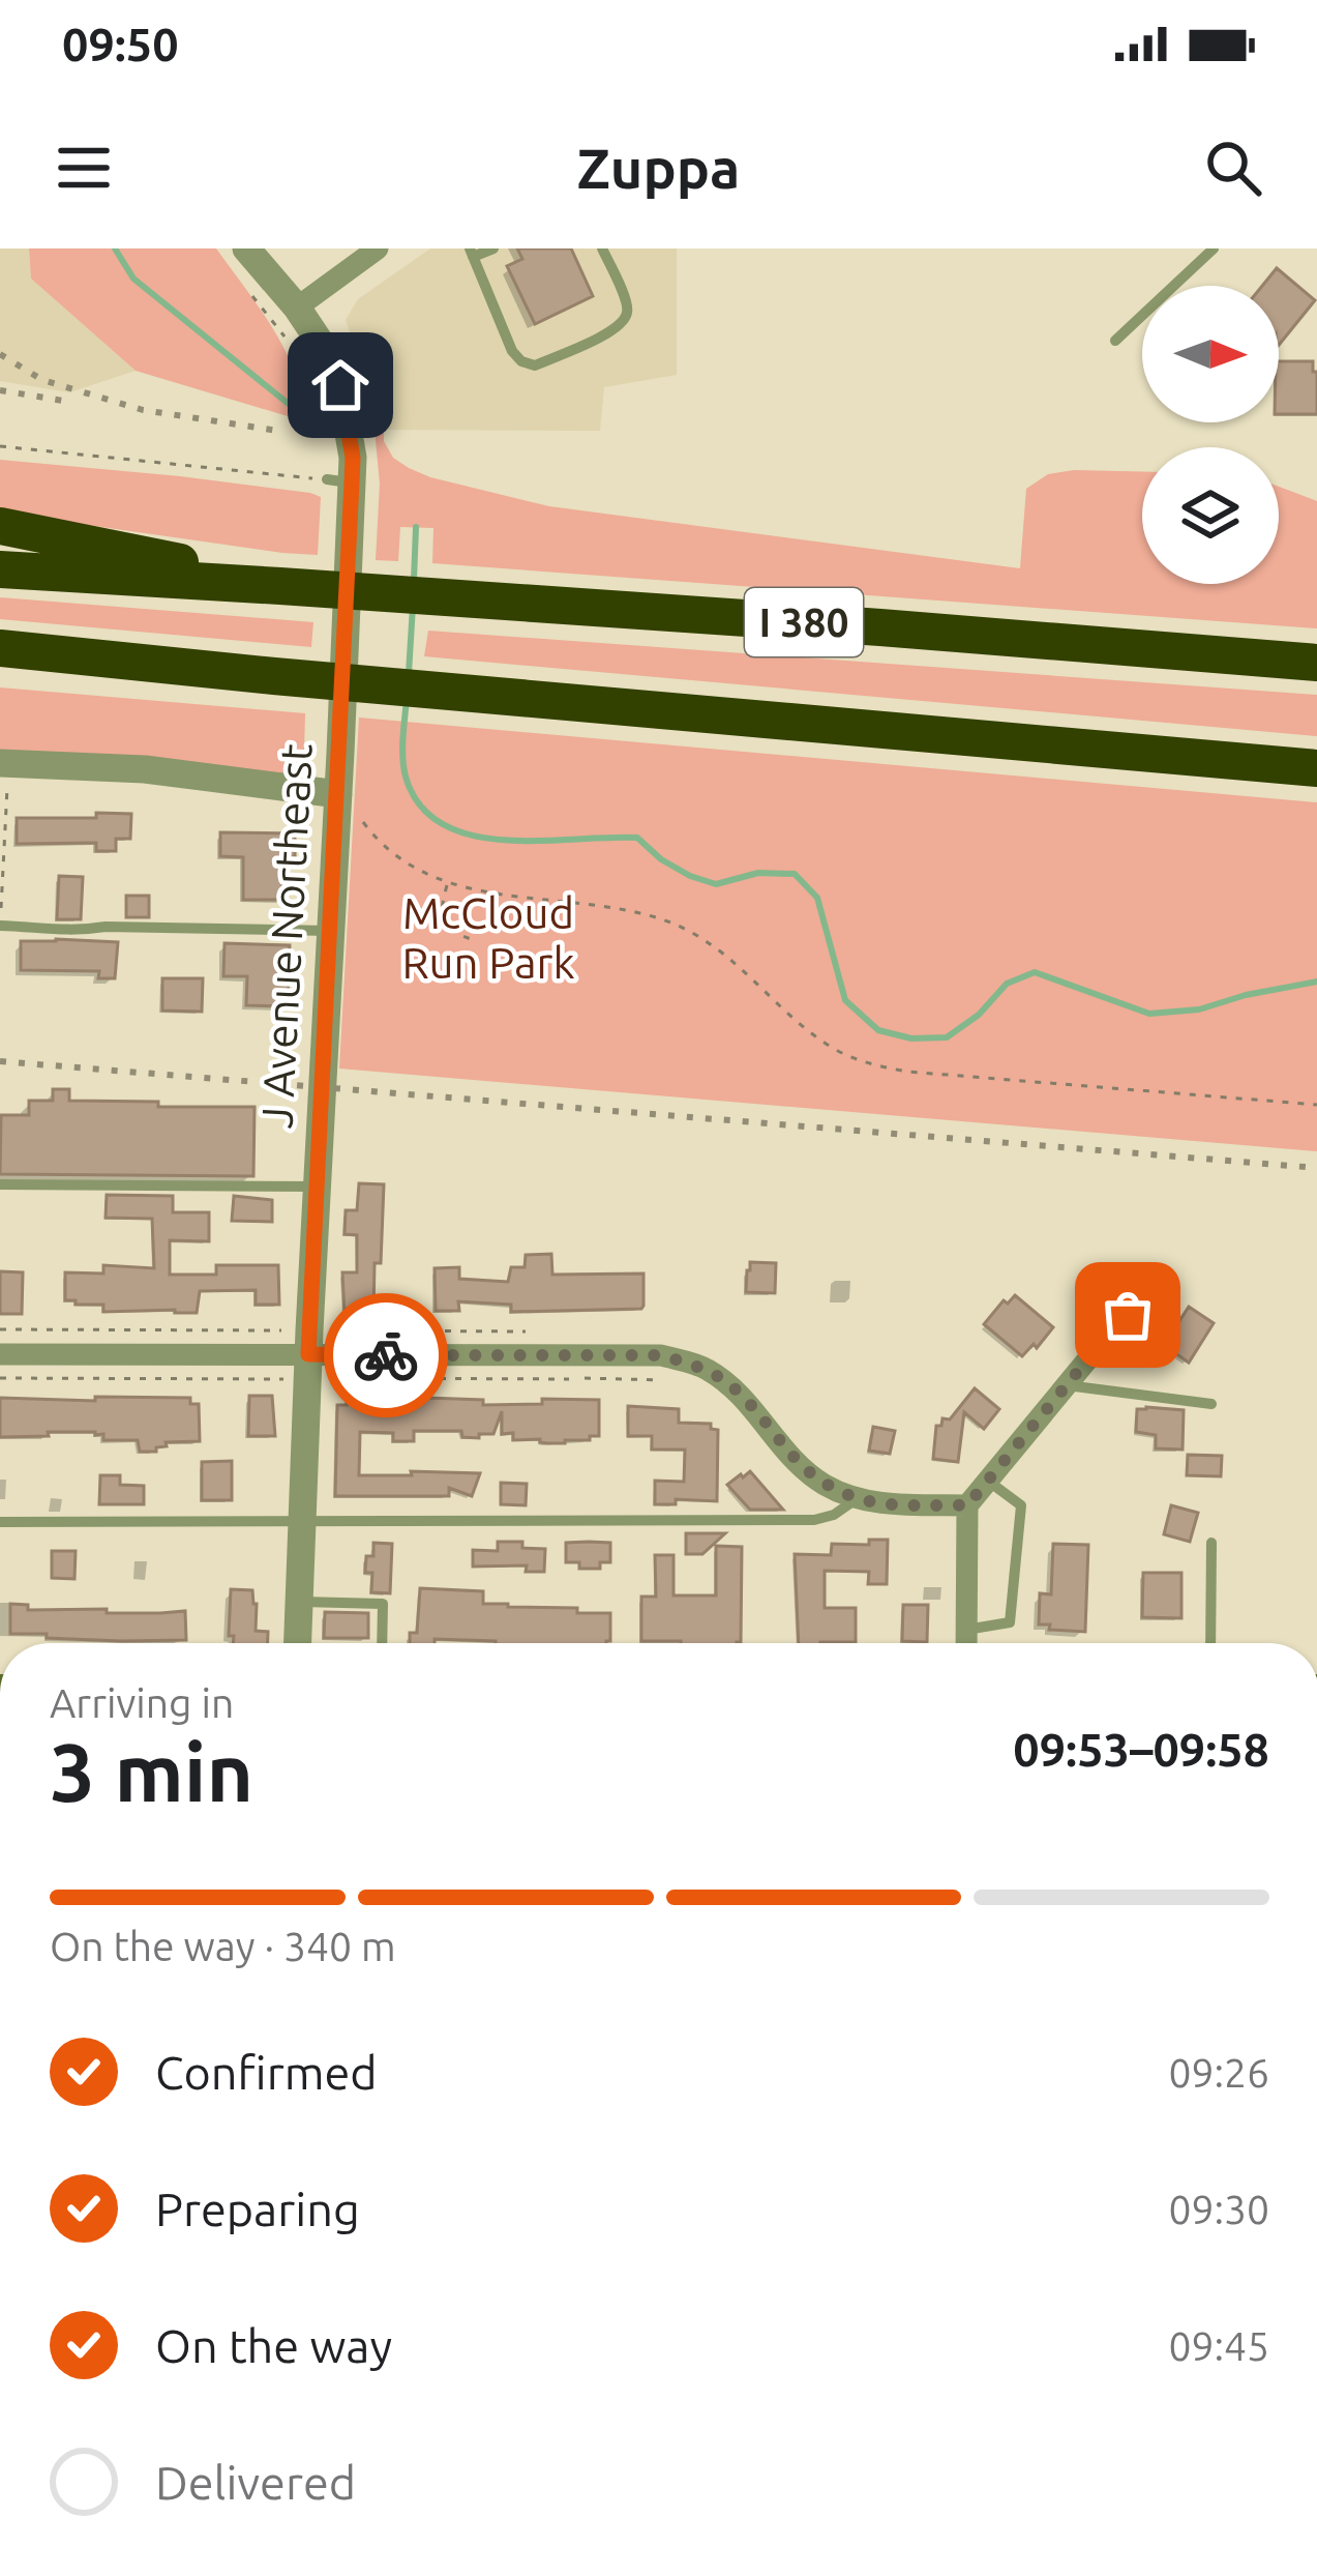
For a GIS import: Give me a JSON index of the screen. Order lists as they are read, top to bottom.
{
  "streets": {
    "highway": ["I 380"],
    "street": ["J Avenue Northeast"]
  },
  "parks": ["McCloud Run Park"],
  "north": "right",
  "page": {
    "status": "09:50",
    "header": "Zuppa",
    "heading": ["3 min", "Arriving in", "09:53–09:58"],
    "bar": "On the way · 340 m",
    "list": [
      ["Confirmed", "09:26"],
      ["Preparing", "09:30"],
      ["On the way", "09:45"],
      "Delivered"
    ]
  }
}
